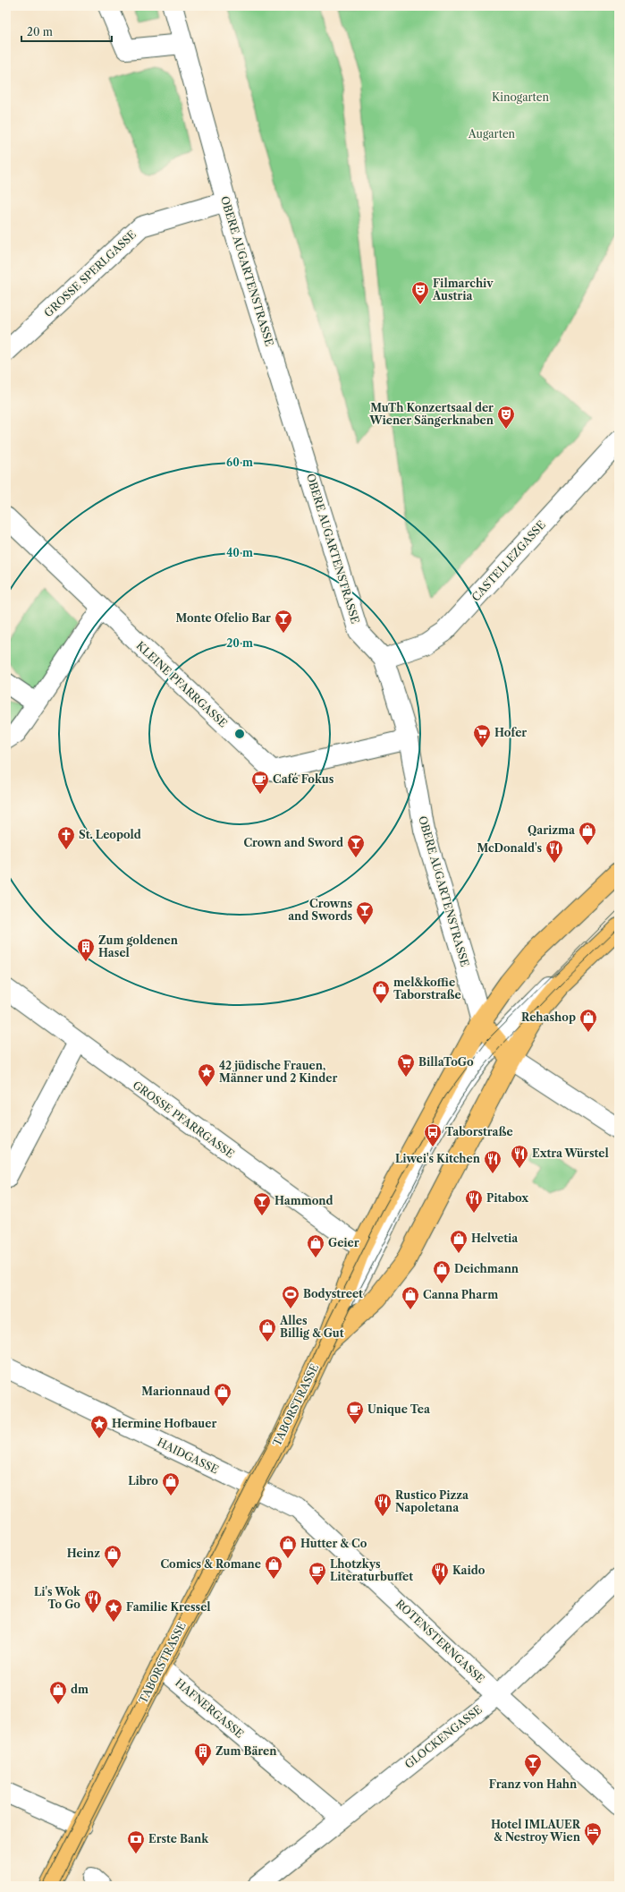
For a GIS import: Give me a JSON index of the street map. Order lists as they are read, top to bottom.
{
  "streets": {
    "main road": ["OBERE AUGARTENSTRASSE", "TABORSTRASSE"],
    "street": [
      "GROSSE SPERLGASSE",
      "CASTELLEZGASSE",
      "KLEINE PFARRGASSE",
      "GROSSE PFARRGASSE",
      "HAIDGASSE",
      "ROTENSTERNGASSE",
      "HAFNERGASSE",
      "GLOCKENGASSE"
    ]
  },
  "crossings": [
    ["OBERE AUGARTENSTRASSE", "GROSSE SPERLGASSE"],
    ["OBERE AUGARTENSTRASSE", "CASTELLEZGASSE"],
    ["OBERE AUGARTENSTRASSE", "KLEINE PFARRGASSE"],
    ["OBERE AUGARTENSTRASSE", "TABORSTRASSE"],
    ["GROSSE PFARRGASSE", "TABORSTRASSE"],
    ["TABORSTRASSE", "HAIDGASSE"],
    ["TABORSTRASSE", "ROTENSTERNGASSE"],
    ["TABORSTRASSE", "HAFNERGASSE"],
    ["HAIDGASSE", "ROTENSTERNGASSE"],
    ["ROTENSTERNGASSE", "GLOCKENGASSE"],
    ["HAFNERGASSE", "GLOCKENGASSE"]
  ],
  "parks": ["Kinogarten", "Augarten"],
  "places": {
    "theatre": ["Filmarchiv Austria", "MuTh Konzertsaal der Wiener Sängerknaben"],
    "bar": [
      "Monte Ofelio Bar",
      "Crown and Sword",
      "Crowns and Swords",
      "Hammond",
      "Franz von Hahn"
    ],
    "supermarket": ["Hofer", "BillaToGo"],
    "cafe": ["Café Fokus", "Unique Tea", "Lhotzkys Literaturbuffet"],
    "shop": [
      "Qarizma",
      "mel&koffie Taborstraße",
      "Rehashop",
      "Helvetia",
      "Geier",
      "Deichmann",
      "Canna Pharm",
      "Alles Billig & Gut",
      "Marionnaud",
      "Libro",
      "Hutter & Co",
      "Heinz",
      "Comics & Romane",
      "dm"
    ],
    "church": ["St. Leopold"],
    "restaurant": [
      "McDonald's",
      "Extra Würstel",
      "Liwei's Kitchen",
      "Pitabox",
      "Rustico Pizza Napoletana",
      "Kaido",
      "Li's Wok To Go"
    ],
    "building": ["Zum goldenen Hasel", "Zum Bären"],
    "place": ["42 jüdische Frauen, Männer und 2 Kinder", "Hermine Hofbauer", "Familie Kressel"],
    "bus stop": ["Taborstraße"],
    "sports": ["Bodystreet"],
    "hotel": ["Hotel IMLAUER & Nestroy Wien"],
    "bank": ["Erste Bank"]
  },
  "scale_bar": "20 m",
  "rings": ["60 m", "40 m", "20 m"]
}
